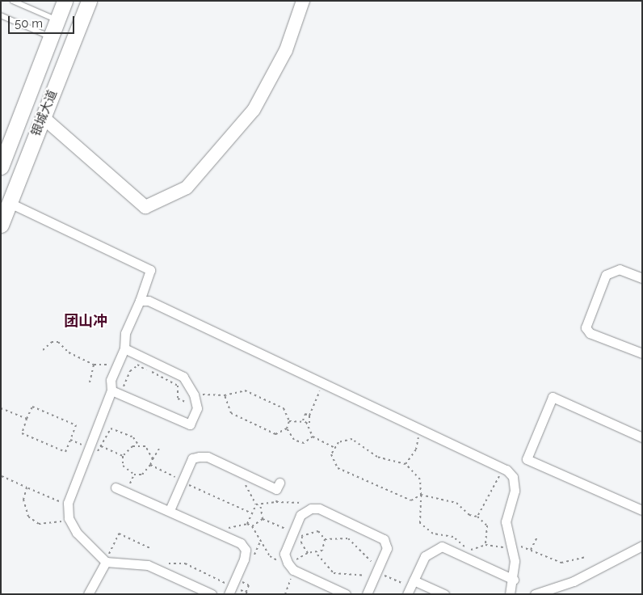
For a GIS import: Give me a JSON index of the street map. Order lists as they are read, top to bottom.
{
  "streets": {
    "main road": ["银城大道"]
  },
  "districts": ["团山冲"],
  "scale_bar": "50 m"
}
